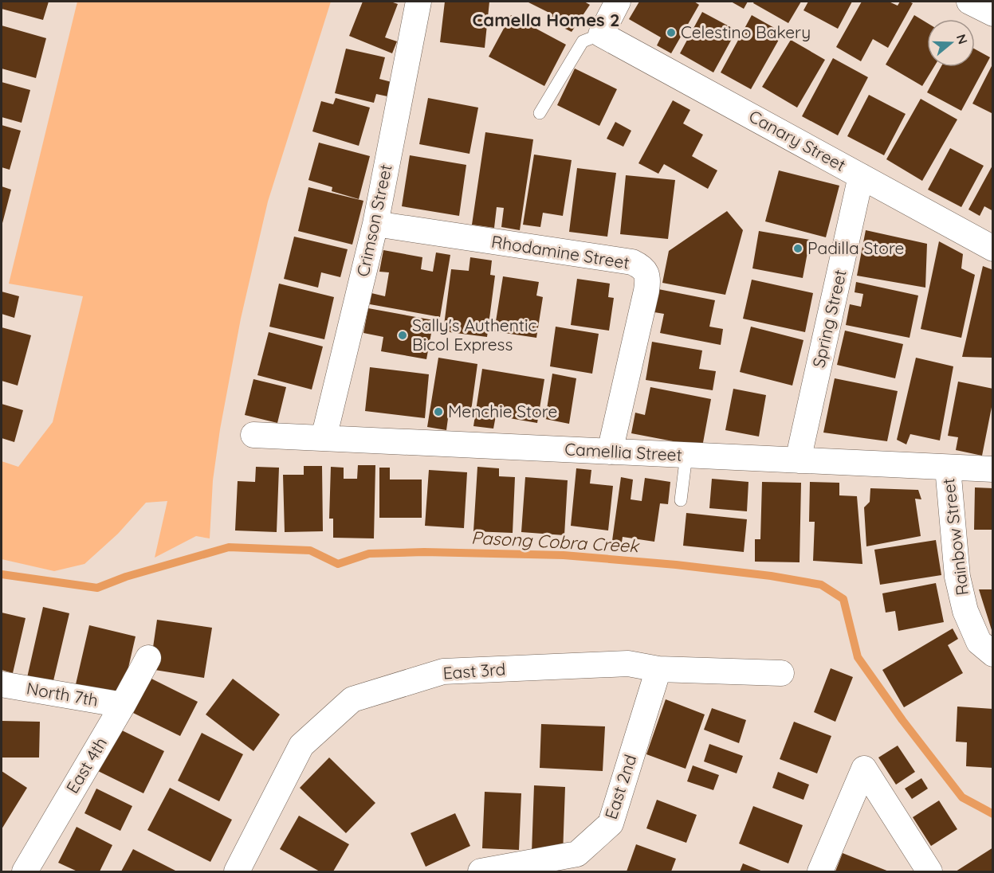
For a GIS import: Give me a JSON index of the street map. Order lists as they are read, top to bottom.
{
  "streets": {
    "street": [
      "Canary Street",
      "Crimson Street",
      "Rhodamine Street",
      "Spring Street",
      "Camellia Street",
      "Rainbow Street",
      "East 3rd",
      "North 7th",
      "East 4th",
      "East 2nd"
    ]
  },
  "crossings": [
    ["Canary Street", "Spring Street"],
    ["Crimson Street", "Rhodamine Street"],
    ["Crimson Street", "Camellia Street"],
    ["Rhodamine Street", "Camellia Street"],
    ["Spring Street", "Camellia Street"],
    ["Camellia Street", "Rainbow Street"],
    ["East 3rd", "East 2nd"],
    ["North 7th", "East 4th"]
  ],
  "districts": ["Camella Homes 2"],
  "water": ["Pasong Cobra Creek"],
  "places": [
    "Celestino Bakery",
    "Padilla Store",
    "Sally's Authentic Bicol Express",
    "Menchie Store"
  ],
  "north": "right"
}
